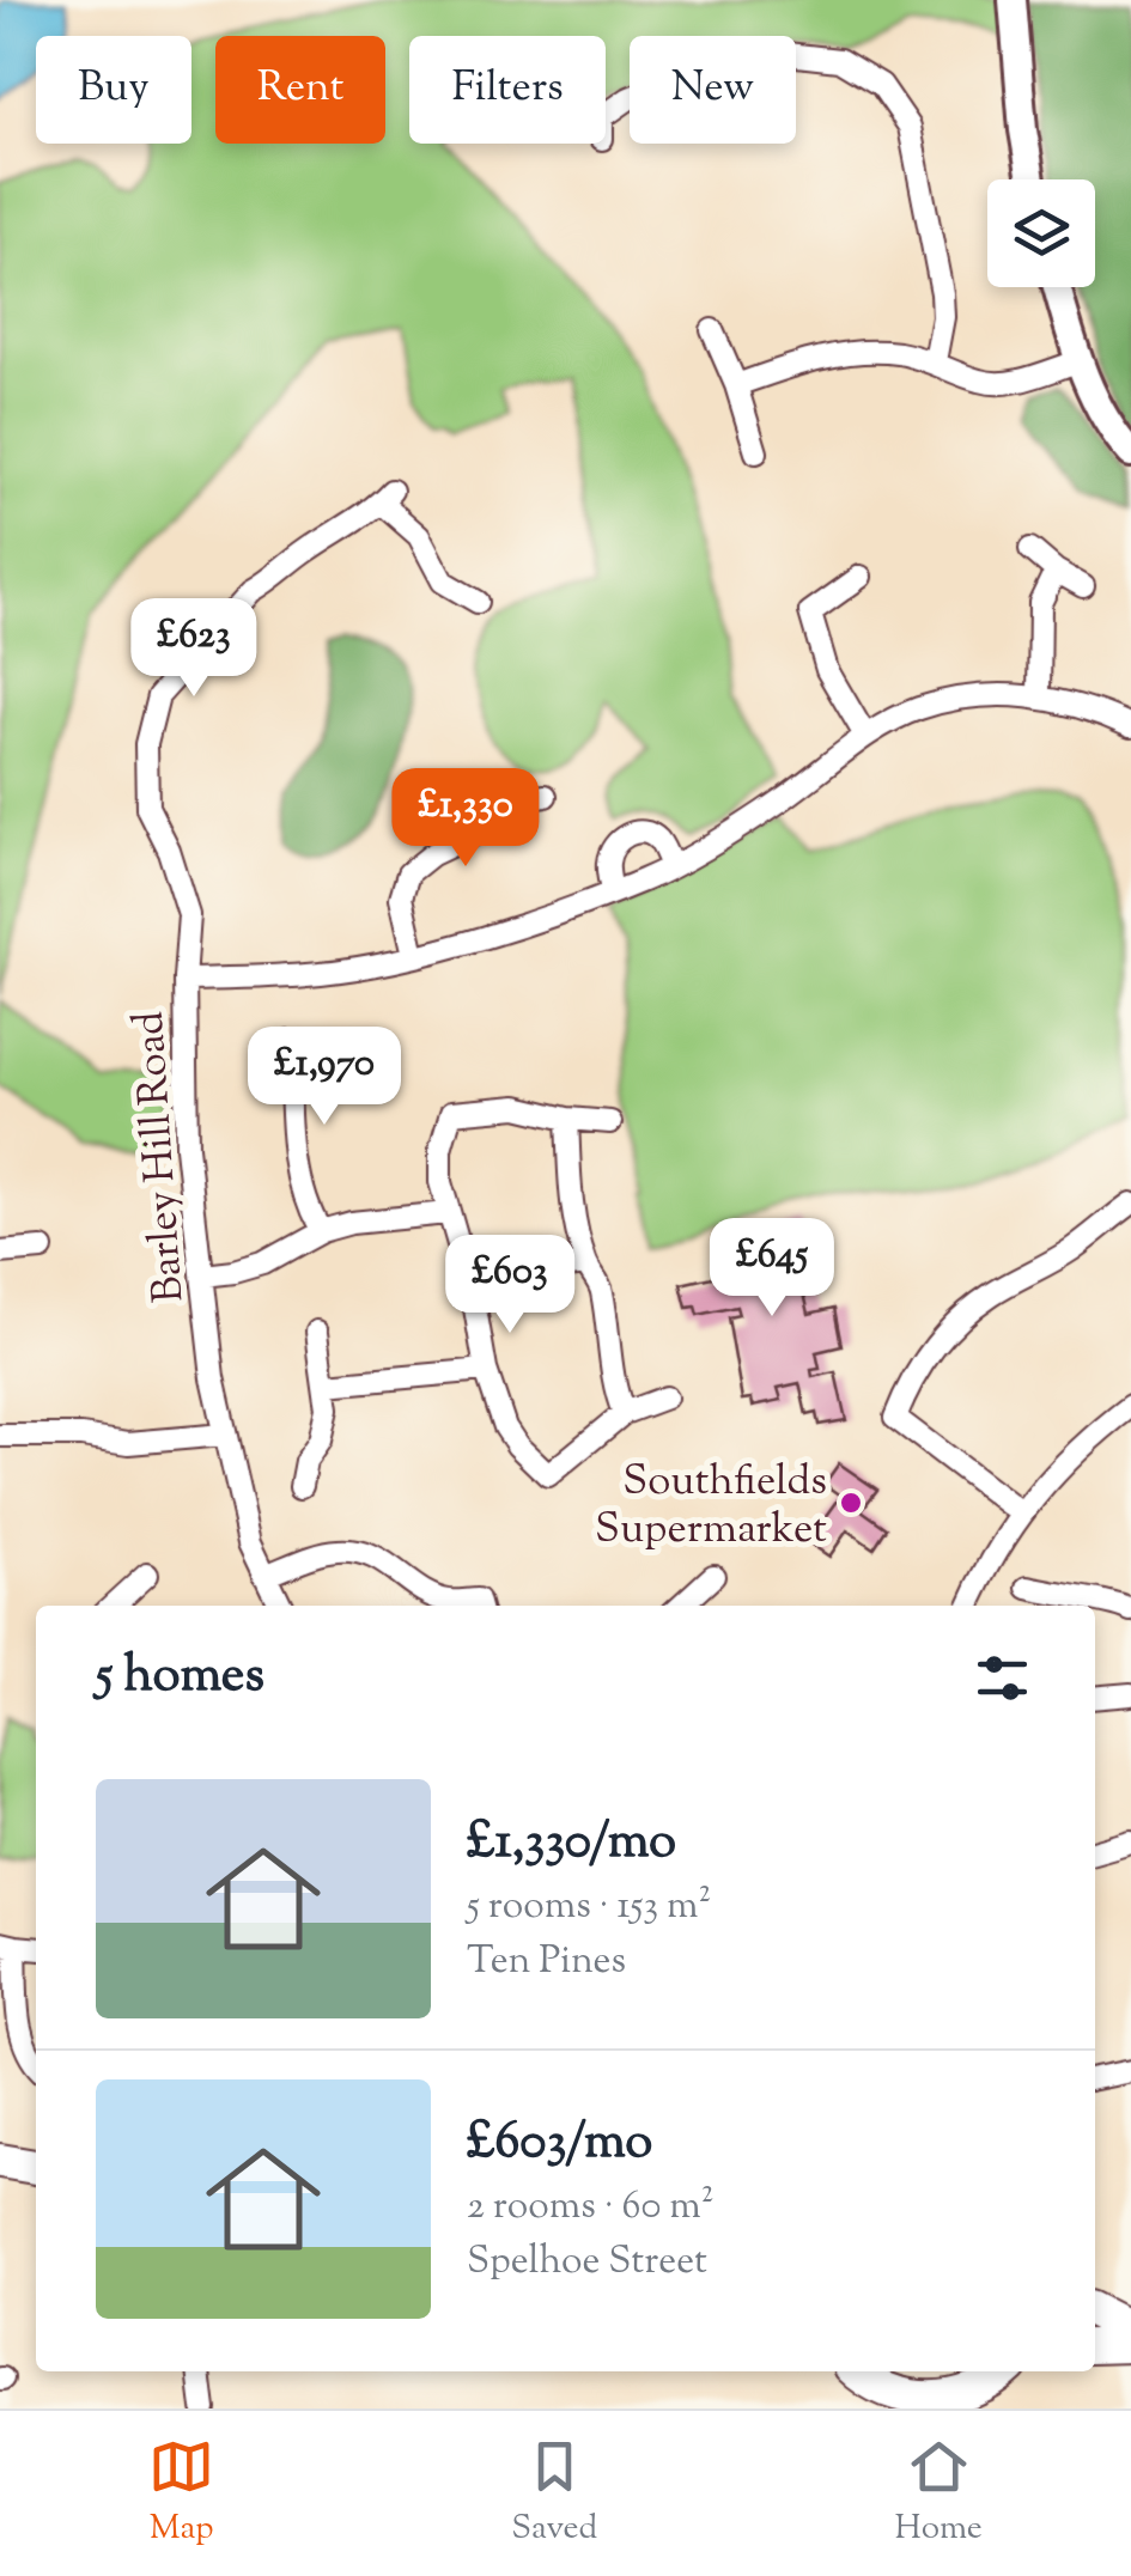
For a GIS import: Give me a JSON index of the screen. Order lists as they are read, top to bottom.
{
  "streets": {
    "street": ["Barley Hill Road"]
  },
  "places": ["Southfields Supermarket"],
  "page": {
    "chip": [
      "Buy",
      "Rent",
      "Filters",
      "New"
    ],
    "price": [
      "£623",
      "£1,330",
      "£1,970",
      "£645",
      "£603"
    ],
    "heading": "5 homes",
    "list": [
      {
        "name": "£1,330/mo",
        "note": "5 rooms · 153 m² · Ten Pines"
      },
      {
        "name": "£603/mo",
        "note": "2 rooms · 60 m² · Spelhoe Street"
      }
    ],
    "tabs": ["Map", "Saved", "Home"]
  }
}
